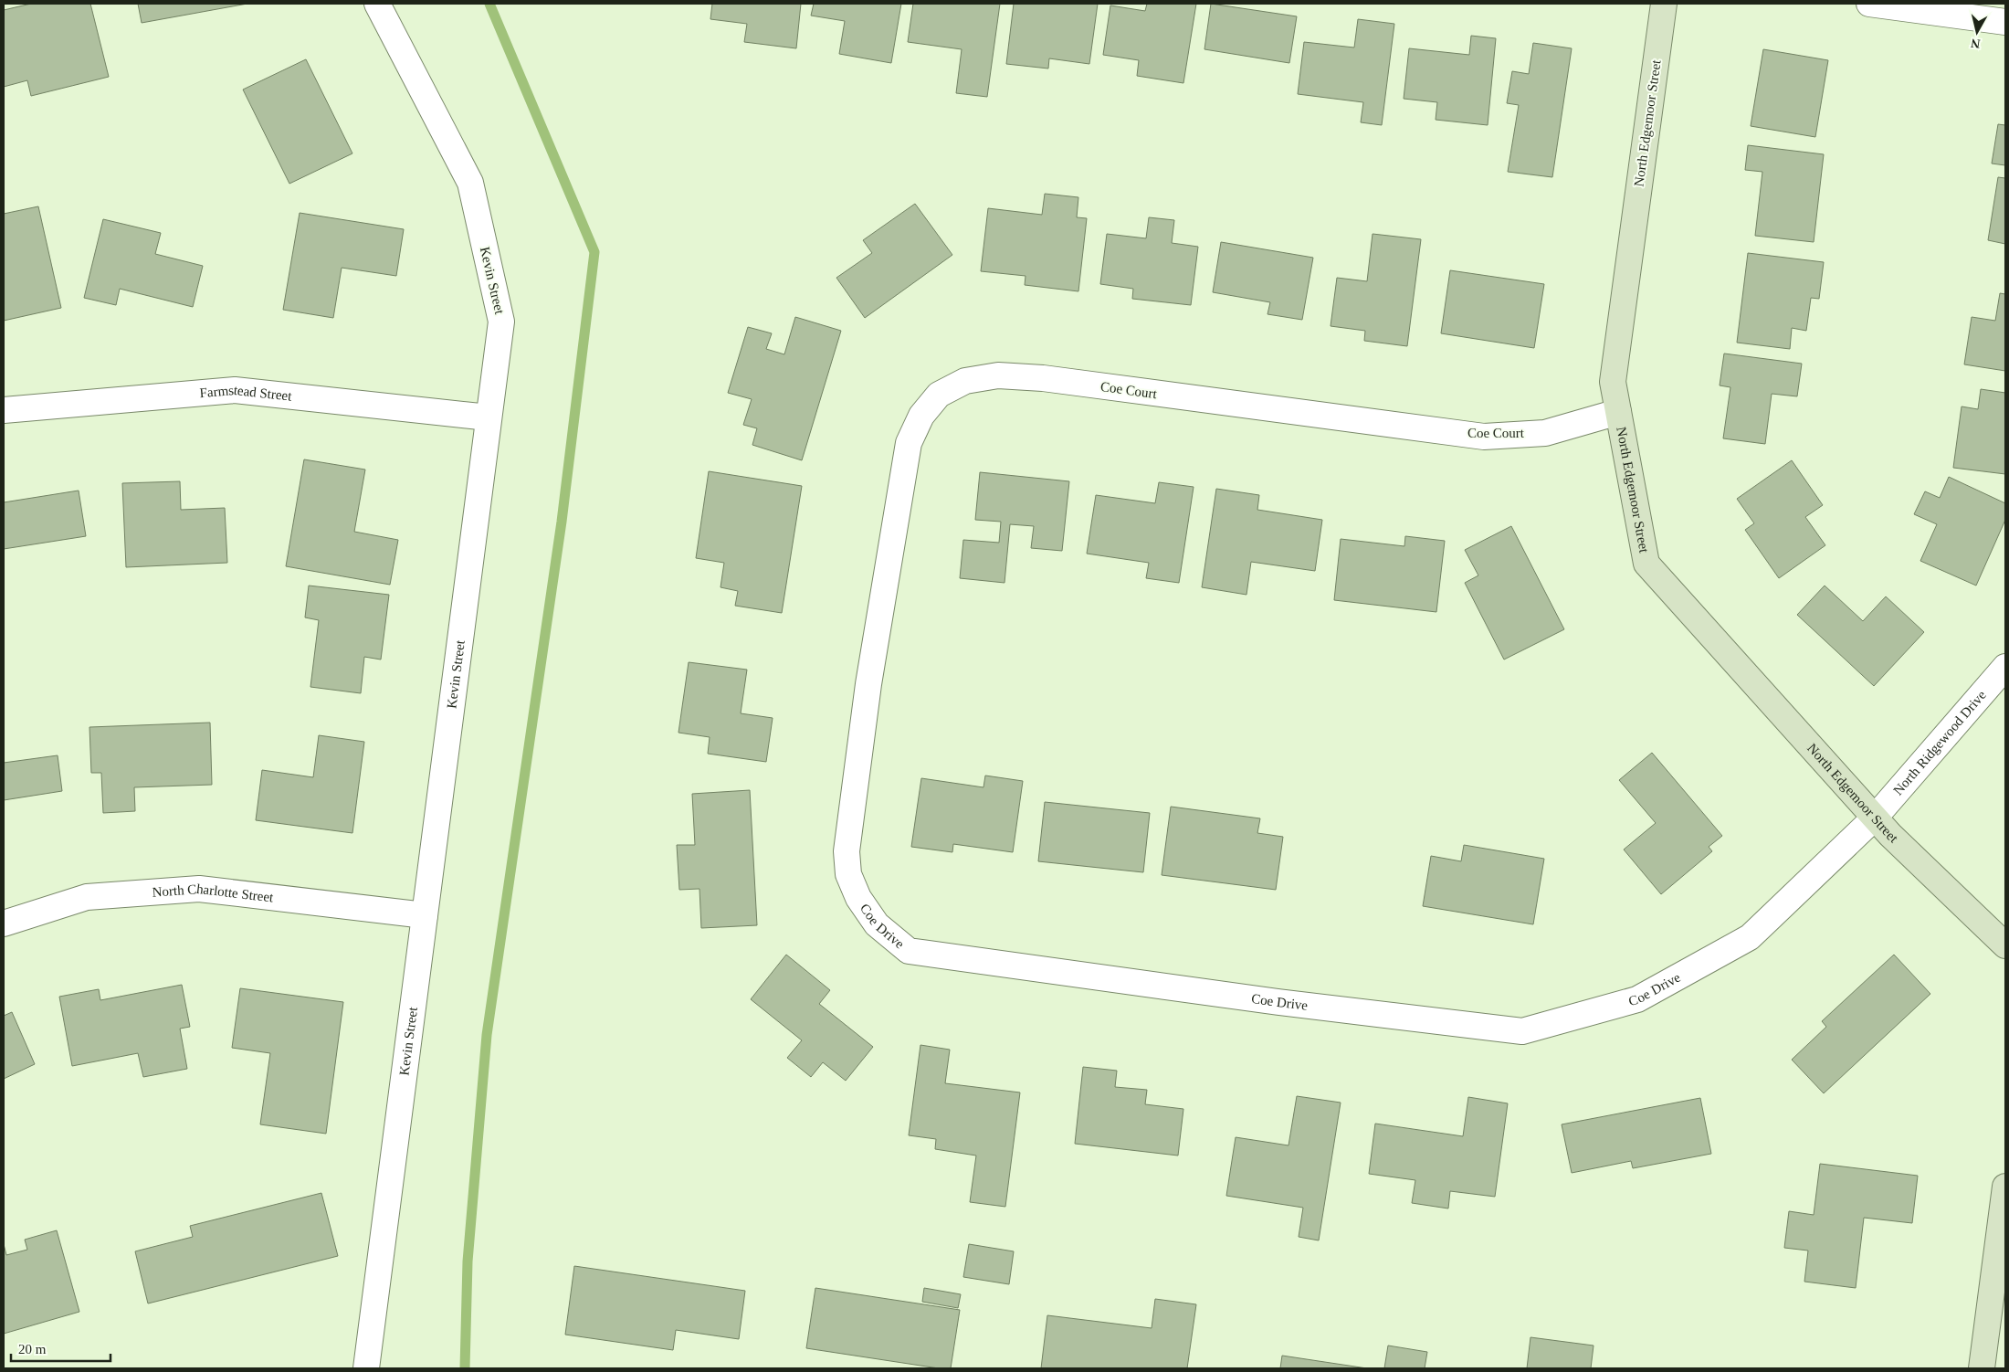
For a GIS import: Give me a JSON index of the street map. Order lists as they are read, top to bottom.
{
  "streets": {
    "street": [
      "North Edgemoor Street",
      "Kevin Street",
      "Coe Court",
      "Farmstead Street",
      "North Ridgewood Drive",
      "North Charlotte Street",
      "Coe Drive"
    ]
  },
  "crossings": [
    ["North Edgemoor Street", "Coe Court"],
    ["North Edgemoor Street", "North Ridgewood Drive"],
    ["North Edgemoor Street", "Coe Drive"],
    ["Kevin Street", "Farmstead Street"],
    ["Kevin Street", "North Charlotte Street"],
    ["Coe Court", "Coe Drive"],
    ["North Ridgewood Drive", "Coe Drive"]
  ],
  "scale_bar": "20 m",
  "north": "bottom"
}
